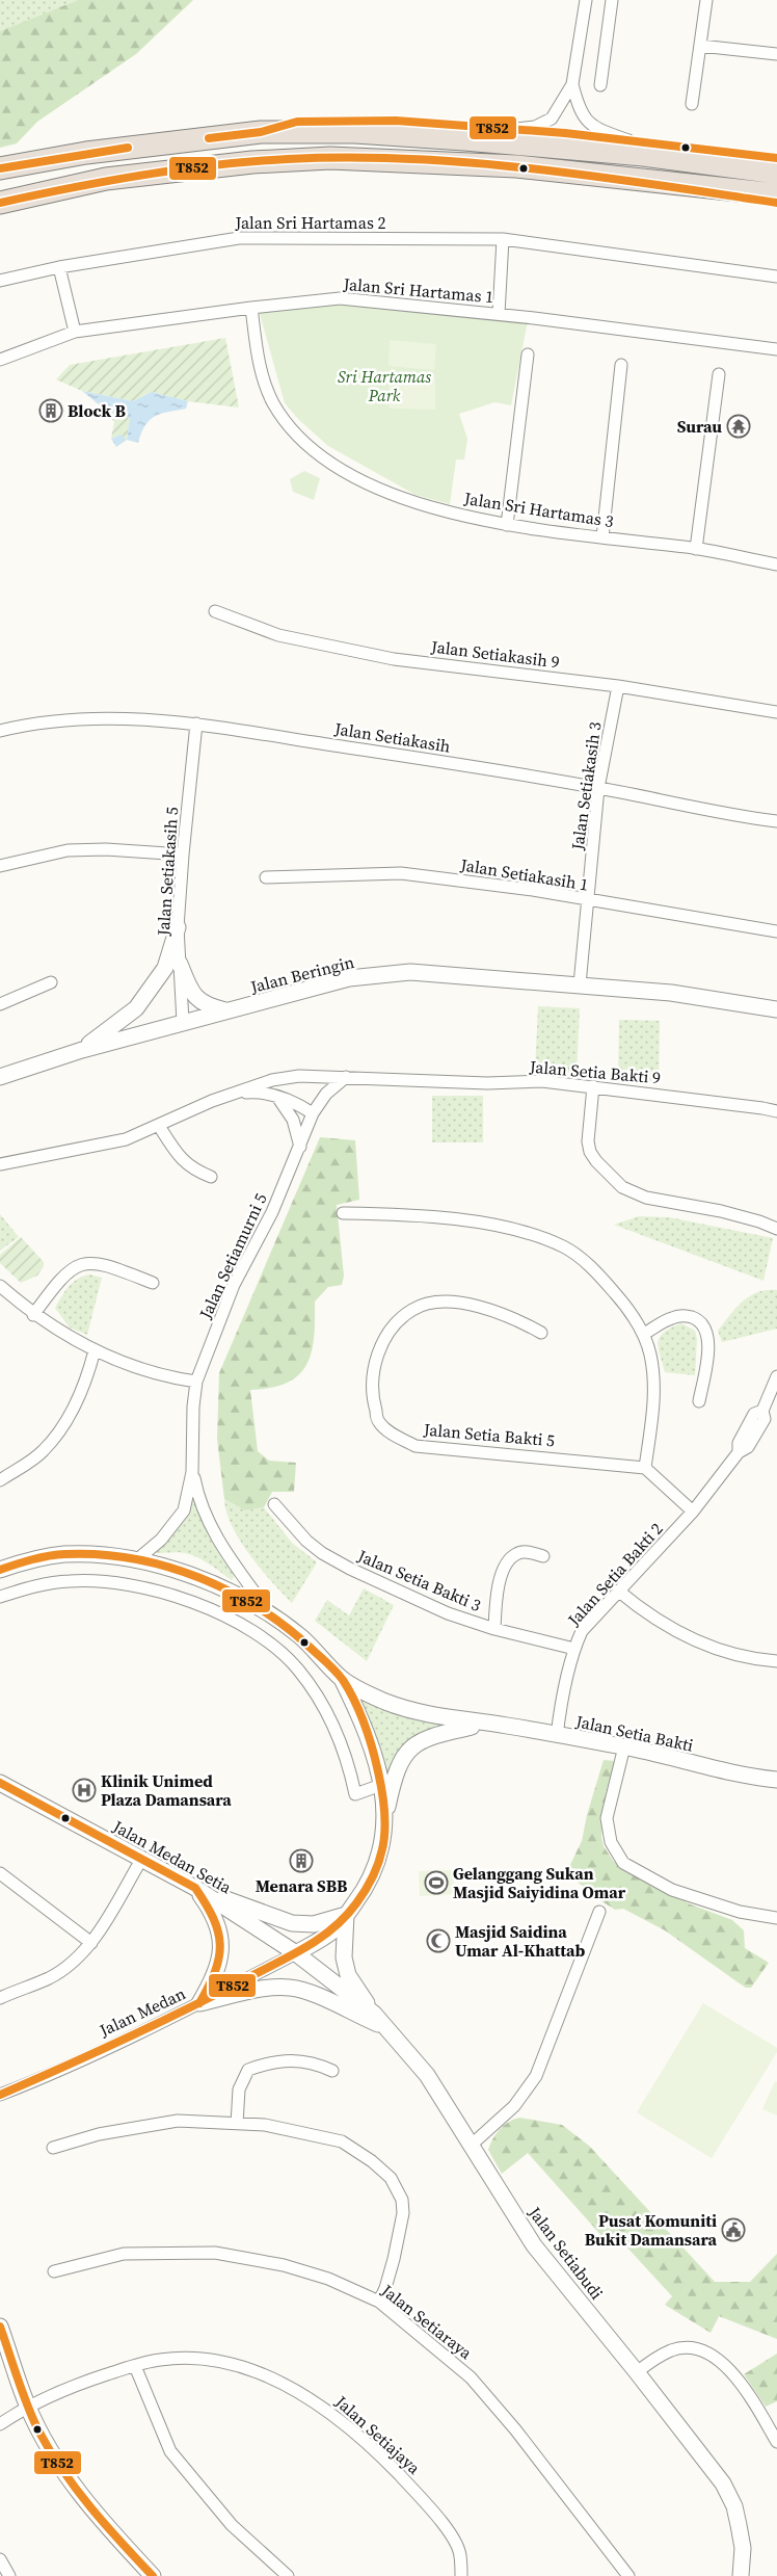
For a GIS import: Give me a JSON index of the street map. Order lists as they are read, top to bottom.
{
  "streets": {
    "street": [
      "Jalan Sri Hartamas 2",
      "Jalan Sri Hartamas 1",
      "Jalan Sri Hartamas 3",
      "Jalan Setiakasih 9",
      "Jalan Setiakasih",
      "Jalan Setiakasih 3",
      "Jalan Setiakasih 5",
      "Jalan Setiakasih 1",
      "Jalan Beringin",
      "Jalan Setia Bakti 9",
      "Jalan Setiamurni 5",
      "Jalan Setia Bakti 5",
      "Jalan Setia Bakti 2",
      "Jalan Setia Bakti 3",
      "Jalan Setia Bakti",
      "Jalan Medan Setia",
      "Jalan Medan",
      "Jalan Setiabudi",
      "Jalan Setiaraya",
      "Jalan Setiajaya"
    ]
  },
  "crossings": [
    ["Jalan Sri Hartamas 1", "Jalan Sri Hartamas 3"],
    ["Jalan Setiakasih 9", "Jalan Setiakasih 3"],
    ["Jalan Setiakasih", "Jalan Setiakasih 3"],
    ["Jalan Setiakasih", "Jalan Setiakasih 5"],
    ["Jalan Setiakasih 3", "Jalan Setiakasih 1"],
    ["Jalan Setiakasih 3", "Jalan Beringin"],
    ["Jalan Setiakasih 5", "Jalan Beringin"],
    ["Jalan Setia Bakti 9", "Jalan Setiamurni 5"],
    ["Jalan Setia Bakti 2", "Jalan Setia Bakti 3"],
    ["Jalan Setia Bakti 2", "Jalan Setia Bakti"],
    ["Jalan Setia Bakti", "Jalan Medan Setia"],
    ["Jalan Setia Bakti", "Jalan Medan"],
    ["Jalan Setia Bakti", "Jalan Setiabudi"],
    ["Jalan Medan Setia", "Jalan Medan"],
    ["Jalan Medan Setia", "Jalan Setiabudi"],
    ["Jalan Medan", "Jalan Setiabudi"]
  ],
  "parks": ["Sri Hartamas Park"],
  "places": {
    "building": ["Block B", "Menara SBB"],
    "temple": ["Surau"],
    "hospital": ["Klinik Unimed Plaza Damansara"],
    "sports": ["Gelanggang Sukan Masjid Saiyidina Omar"],
    "mosque": ["Masjid Saidina Umar Al-Khattab"],
    "public building": ["Pusat Komuniti Bukit Damansara"]
  },
  "lines": ["transit line T852"]
}
